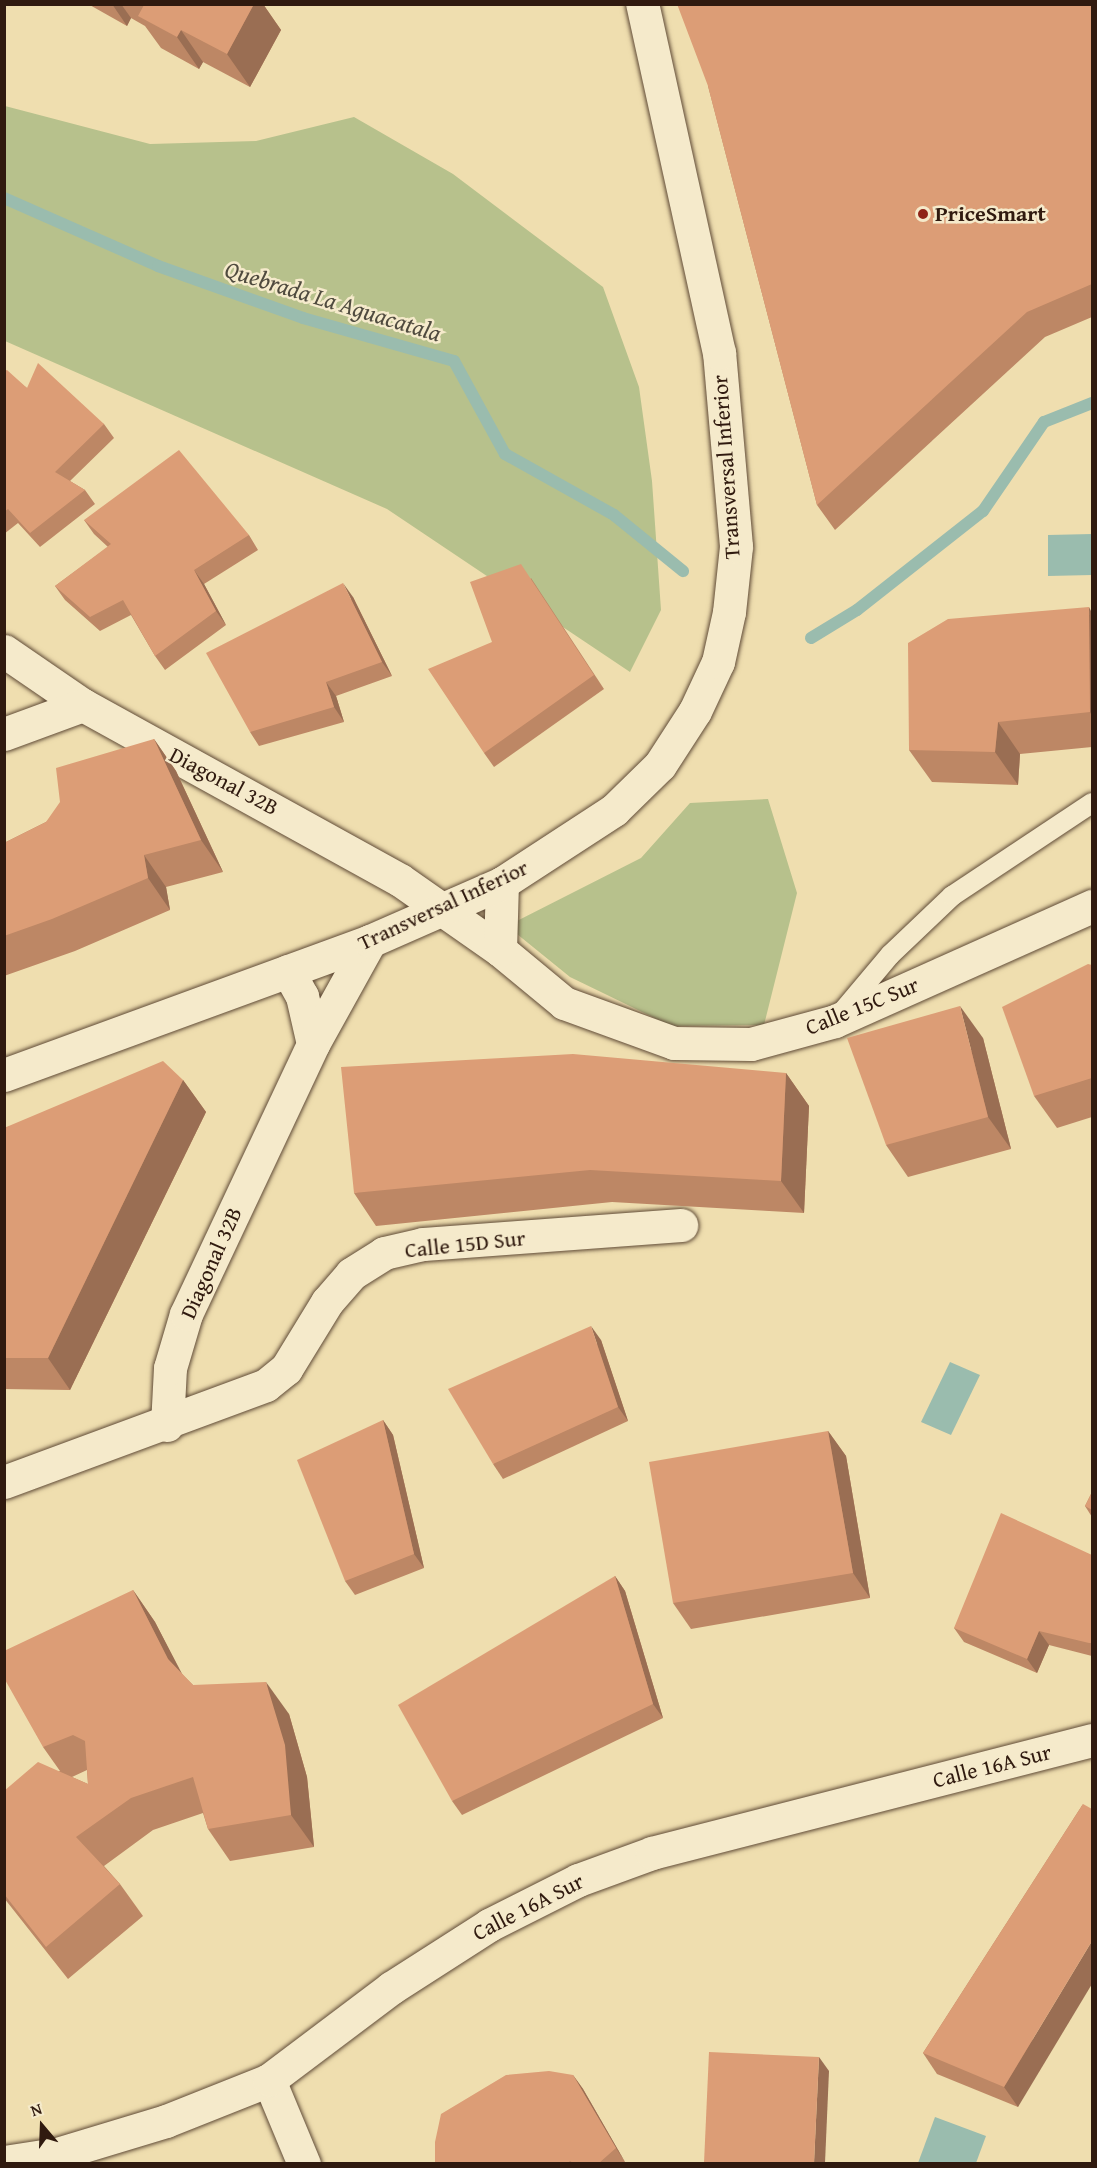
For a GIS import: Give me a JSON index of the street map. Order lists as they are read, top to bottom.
{
  "streets": {
    "street": [
      "Transversal Inferior",
      "Diagonal 32B",
      "Calle 15C Sur",
      "Calle 15D Sur",
      "Calle 16A Sur"
    ]
  },
  "crossings": [
    ["Transversal Inferior", "Diagonal 32B"],
    ["Transversal Inferior", "Calle 15C Sur"],
    ["Diagonal 32B", "Calle 15C Sur"],
    ["Diagonal 32B", "Calle 15D Sur"]
  ],
  "water": ["Quebrada La Aguacatala"],
  "places": ["PriceSmart"],
  "north": "top"
}
